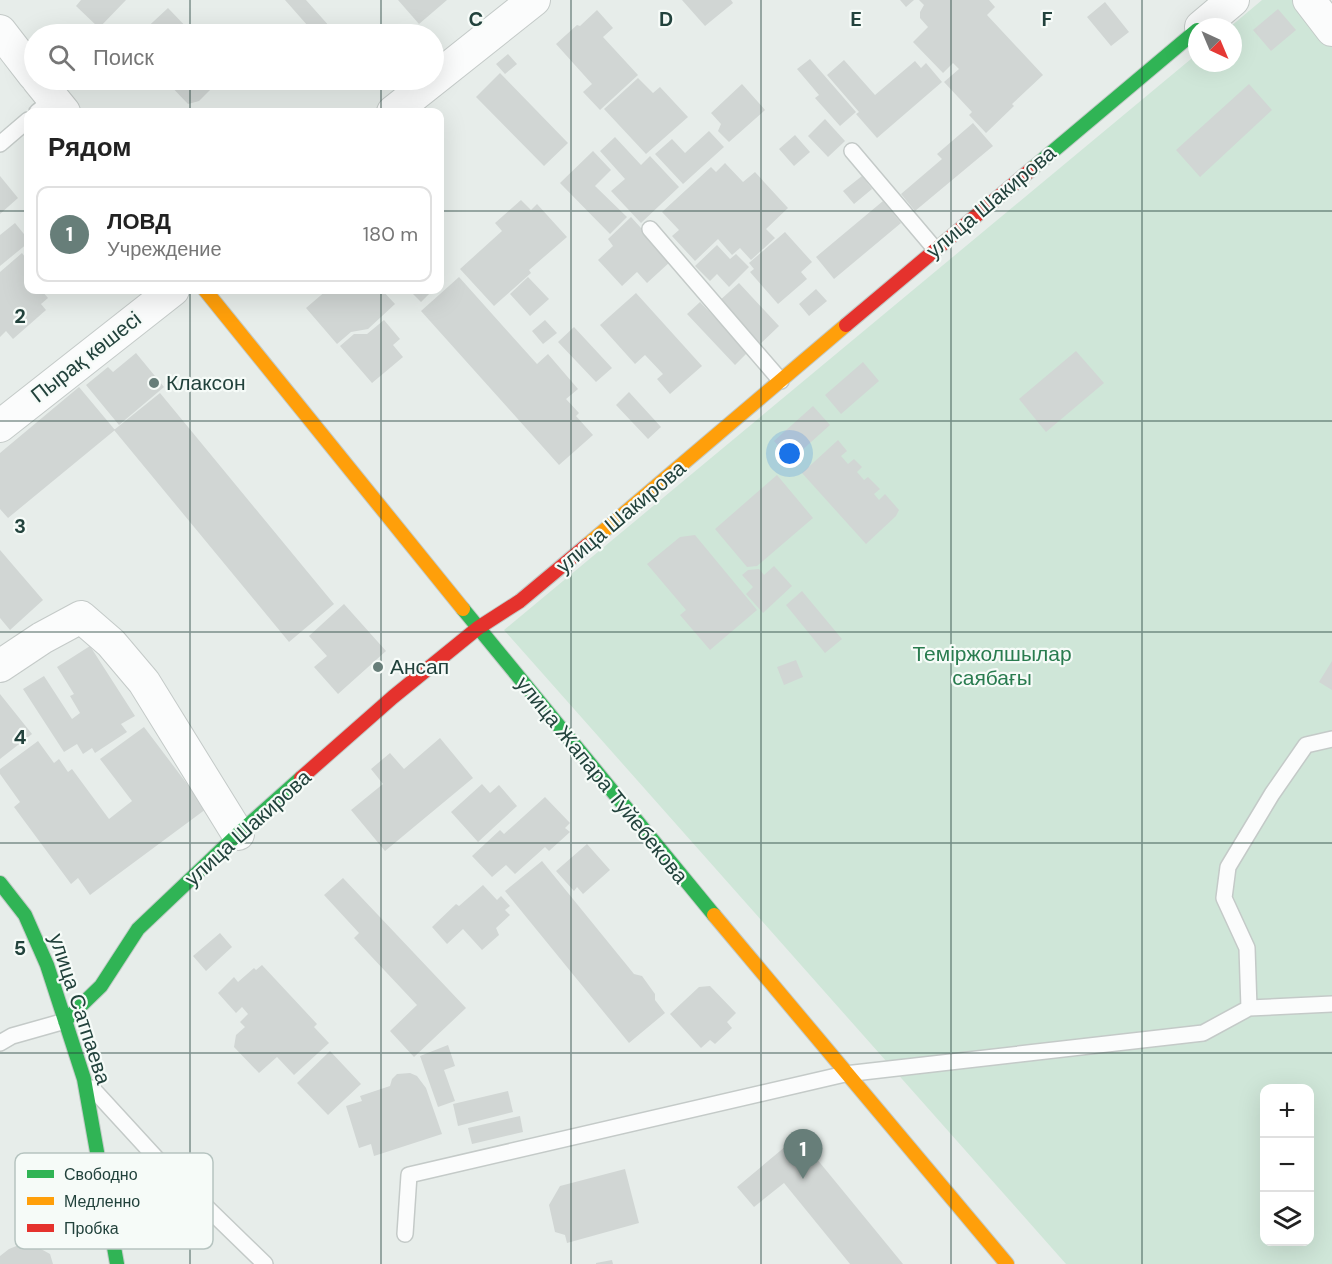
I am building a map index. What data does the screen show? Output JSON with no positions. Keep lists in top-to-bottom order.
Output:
{
  "streets": {
    "street": [
      "улица Шакирова",
      "Пырақ көшесі",
      "улица Жапара Туйебекова",
      "улица Сатпаева"
    ]
  },
  "crossings": [
    ["улица Шакирова", "улица Жапара Туйебекова"],
    ["улица Шакирова", "улица Сатпаева"]
  ],
  "parks": ["Теміржолшылар саябағы"],
  "places": ["Клаксон", "Ансап"],
  "legend": ["Свободно", "Медленно", "Пробка"],
  "north": "bottom right",
  "page": {
    "search": "Поиск",
    "heading": "Рядом",
    "list": [
      {
        "mark": "1",
        "name": "ЛОВД",
        "note": "Учреждение",
        "value": "180 m"
      }
    ],
    "map_buttons": ["+", "−"],
    "pins": "1"
  },
  "grid": {
    "columns": [
      "C",
      "D",
      "E",
      "F"
    ],
    "rows": [
      "2",
      "3",
      "4",
      "5"
    ]
  }
}
